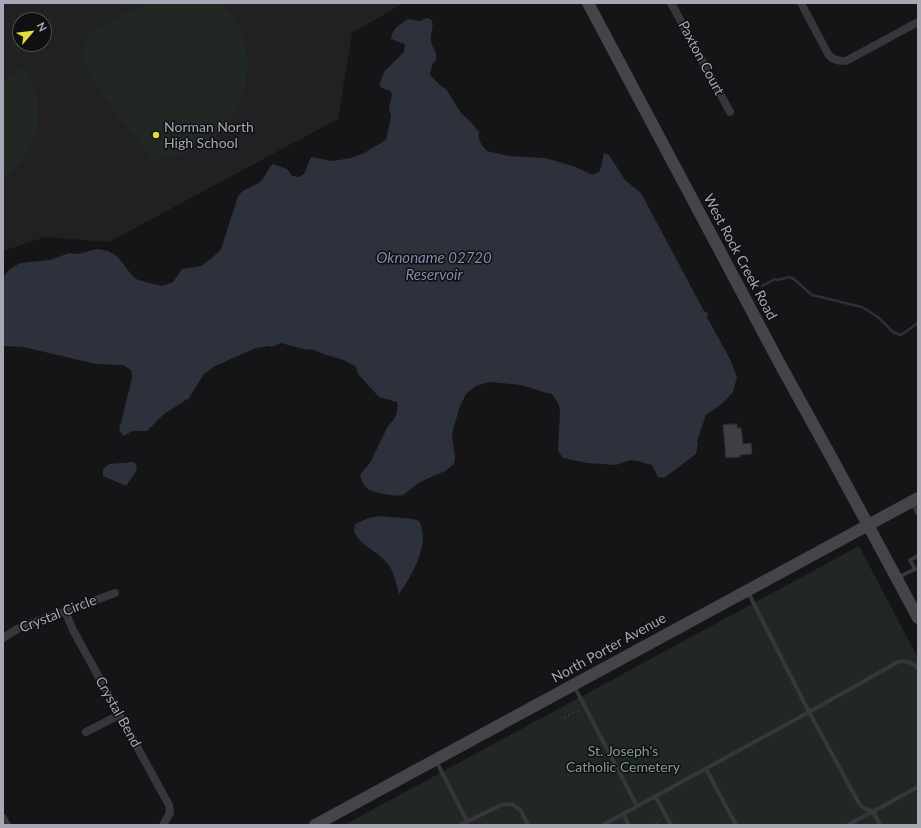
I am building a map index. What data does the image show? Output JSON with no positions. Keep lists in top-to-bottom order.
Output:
{
  "streets": {
    "main road": ["West Rock Creek Road", "North Porter Avenue"],
    "street": ["Paxton Court", "Crystal Circle", "Crystal Bend"]
  },
  "crossings": [
    ["West Rock Creek Road", "North Porter Avenue"],
    ["Crystal Circle", "Crystal Bend"]
  ],
  "water": ["Oknoname 02720 Reservoir"],
  "parks": ["St. Joseph's Catholic Cemetery"],
  "places": ["Norman North High School"],
  "north": "top right"
}
